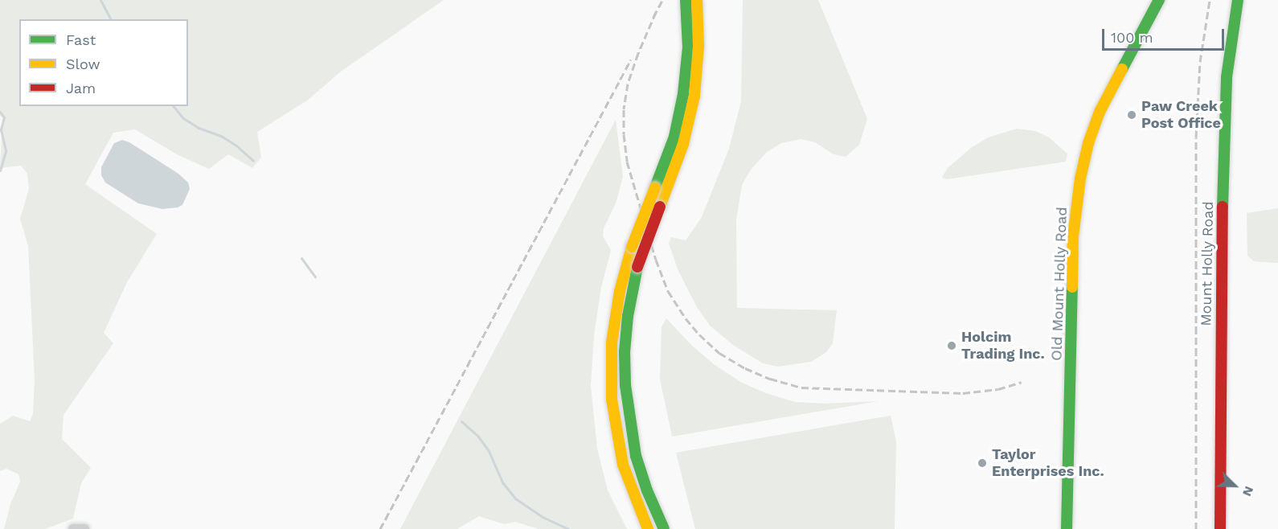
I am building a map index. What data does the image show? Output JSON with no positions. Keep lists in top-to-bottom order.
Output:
{
  "streets": {
    "main road": ["Mount Holly Road", "Old Mount Holly Road"]
  },
  "places": ["Paw Creek Post Office", "Holcim Trading Inc.", "Taylor Enterprises Inc."],
  "legend": ["Fast", "Slow", "Jam"],
  "scale_bar": "100 m",
  "north": "bottom right"
}
